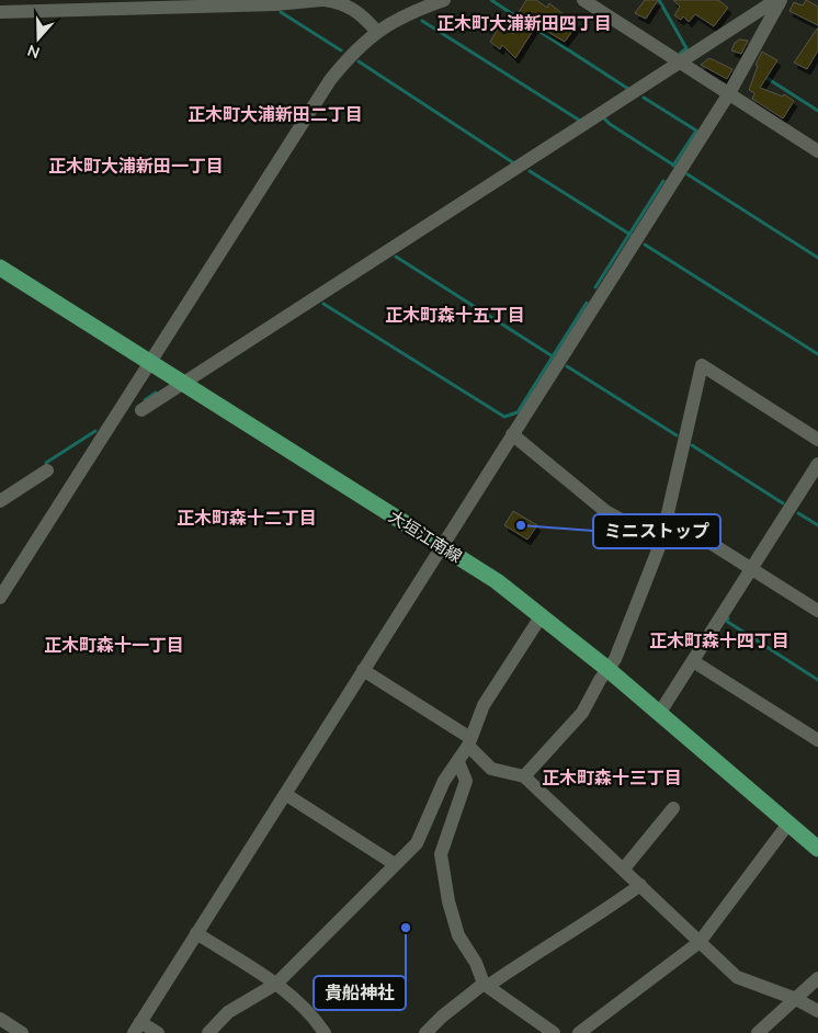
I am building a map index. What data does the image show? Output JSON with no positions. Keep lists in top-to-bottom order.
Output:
{
  "streets": {
    "main road": ["大垣江南線"]
  },
  "districts": [
    "正木町大浦新田四丁目",
    "正木町大浦新田二丁目",
    "正木町大浦新田一丁目",
    "正木町森十五丁目",
    "正木町森十二丁目",
    "正木町森十四丁目",
    "正木町森十一丁目",
    "正木町森十三丁目"
  ],
  "places": ["ミニストップ", "貴船神社"],
  "north": "bottom"
}
